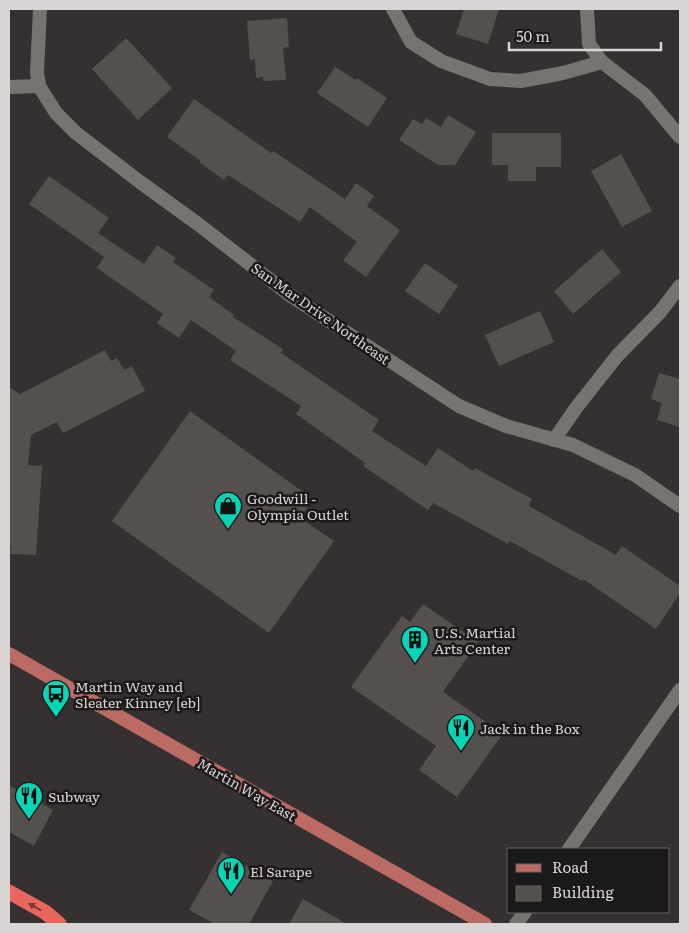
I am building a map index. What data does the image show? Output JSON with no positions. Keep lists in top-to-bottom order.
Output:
{
  "streets": {
    "main road": ["Martin Way East"],
    "street": ["San Mar Drive Northeast"]
  },
  "places": {
    "shop": ["Goodwill - Olympia Outlet"],
    "building": ["U.S. Martial Arts Center"],
    "bus stop": ["Martin Way and Sleater Kinney [eb]"],
    "restaurant": ["Jack in the Box", "Subway", "El Sarape"]
  },
  "legend": ["Road", "Building"],
  "scale_bar": "50 m"
}
